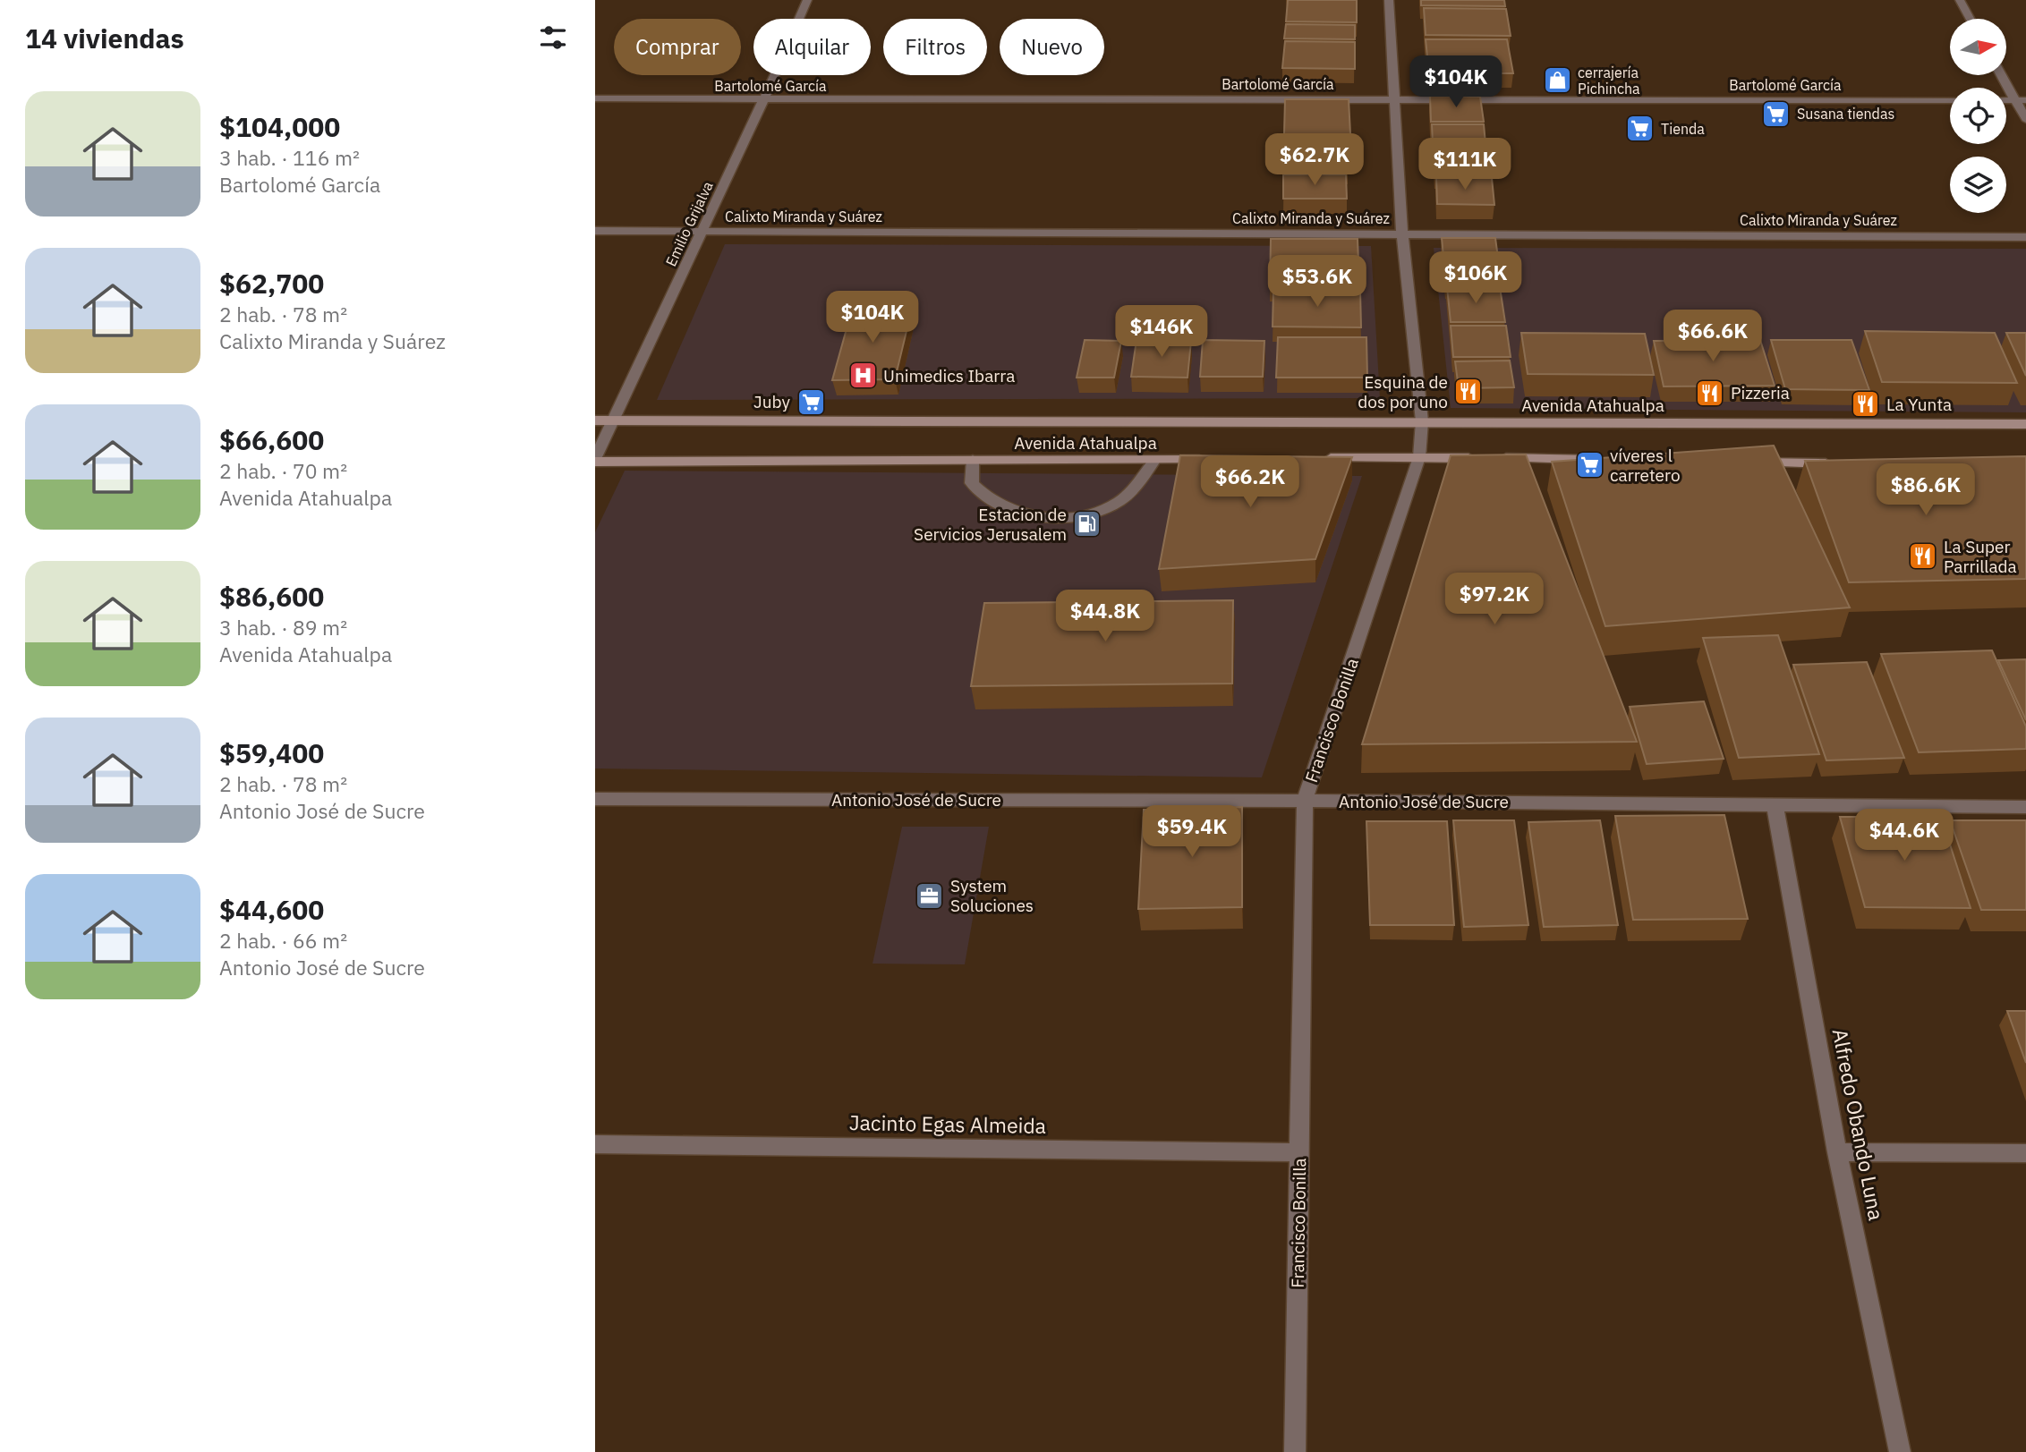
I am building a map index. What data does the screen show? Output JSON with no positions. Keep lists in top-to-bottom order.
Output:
{
  "streets": {
    "main road": ["Avenida Atahualpa"],
    "street": [
      "Bartolomé García",
      "Calixto Miranda y Suárez",
      "Emilio Grijalva",
      "Francisco Bonilla",
      "Antonio José de Sucre",
      "Jacinto Egas Almeida",
      "Alfredo Obando Luna"
    ]
  },
  "crossings": [
    ["Bartolomé García", "Emilio Grijalva"],
    ["Bartolomé García", "Francisco Bonilla"],
    ["Calixto Miranda y Suárez", "Emilio Grijalva"],
    ["Calixto Miranda y Suárez", "Francisco Bonilla"],
    ["Emilio Grijalva", "Avenida Atahualpa"],
    ["Avenida Atahualpa", "Francisco Bonilla"],
    ["Francisco Bonilla", "Antonio José de Sucre"],
    ["Francisco Bonilla", "Jacinto Egas Almeida"],
    ["Antonio José de Sucre", "Alfredo Obando Luna"]
  ],
  "places": {
    "shop": ["cerrajería Pichincha"],
    "supermarket": [
      "Susana tiendas",
      "Tienda",
      "Juby",
      "víveres l carretero"
    ],
    "hospital": ["Unimedics Ibarra"],
    "restaurant": [
      "Esquina de dos por uno",
      "Pizzeria",
      "La Yunta",
      "La Super Parrillada"
    ],
    "fuel station": ["Estacion de Servicios Jerusalem"],
    "office": ["System Soluciones"]
  },
  "north": "right",
  "page": {
    "heading": "14 viviendas",
    "chip": [
      "Comprar",
      "Alquilar",
      "Filtros",
      "Nuevo"
    ],
    "price": [
      "$104K",
      "$62.7K",
      "$111K",
      "$106K",
      "$53.6K",
      "$104K",
      "$146K",
      "$66.6K",
      "$66.2K",
      "$86.6K",
      "$97.2K",
      "$44.8K",
      "$59.4K",
      "$44.6K"
    ],
    "list": [
      {
        "name": "$104,000",
        "note": "3 hab. · 116 m² · Bartolomé García"
      },
      {
        "name": "$62,700",
        "note": "2 hab. · 78 m² · Calixto Miranda y Suárez"
      },
      {
        "name": "$66,600",
        "note": "2 hab. · 70 m² · Avenida Atahualpa"
      },
      {
        "name": "$86,600",
        "note": "3 hab. · 89 m² · Avenida Atahualpa"
      },
      {
        "name": "$59,400",
        "note": "2 hab. · 78 m² · Antonio José de Sucre"
      },
      {
        "name": "$44,600",
        "note": "2 hab. · 66 m² · Antonio José de Sucre"
      }
    ]
  }
}
